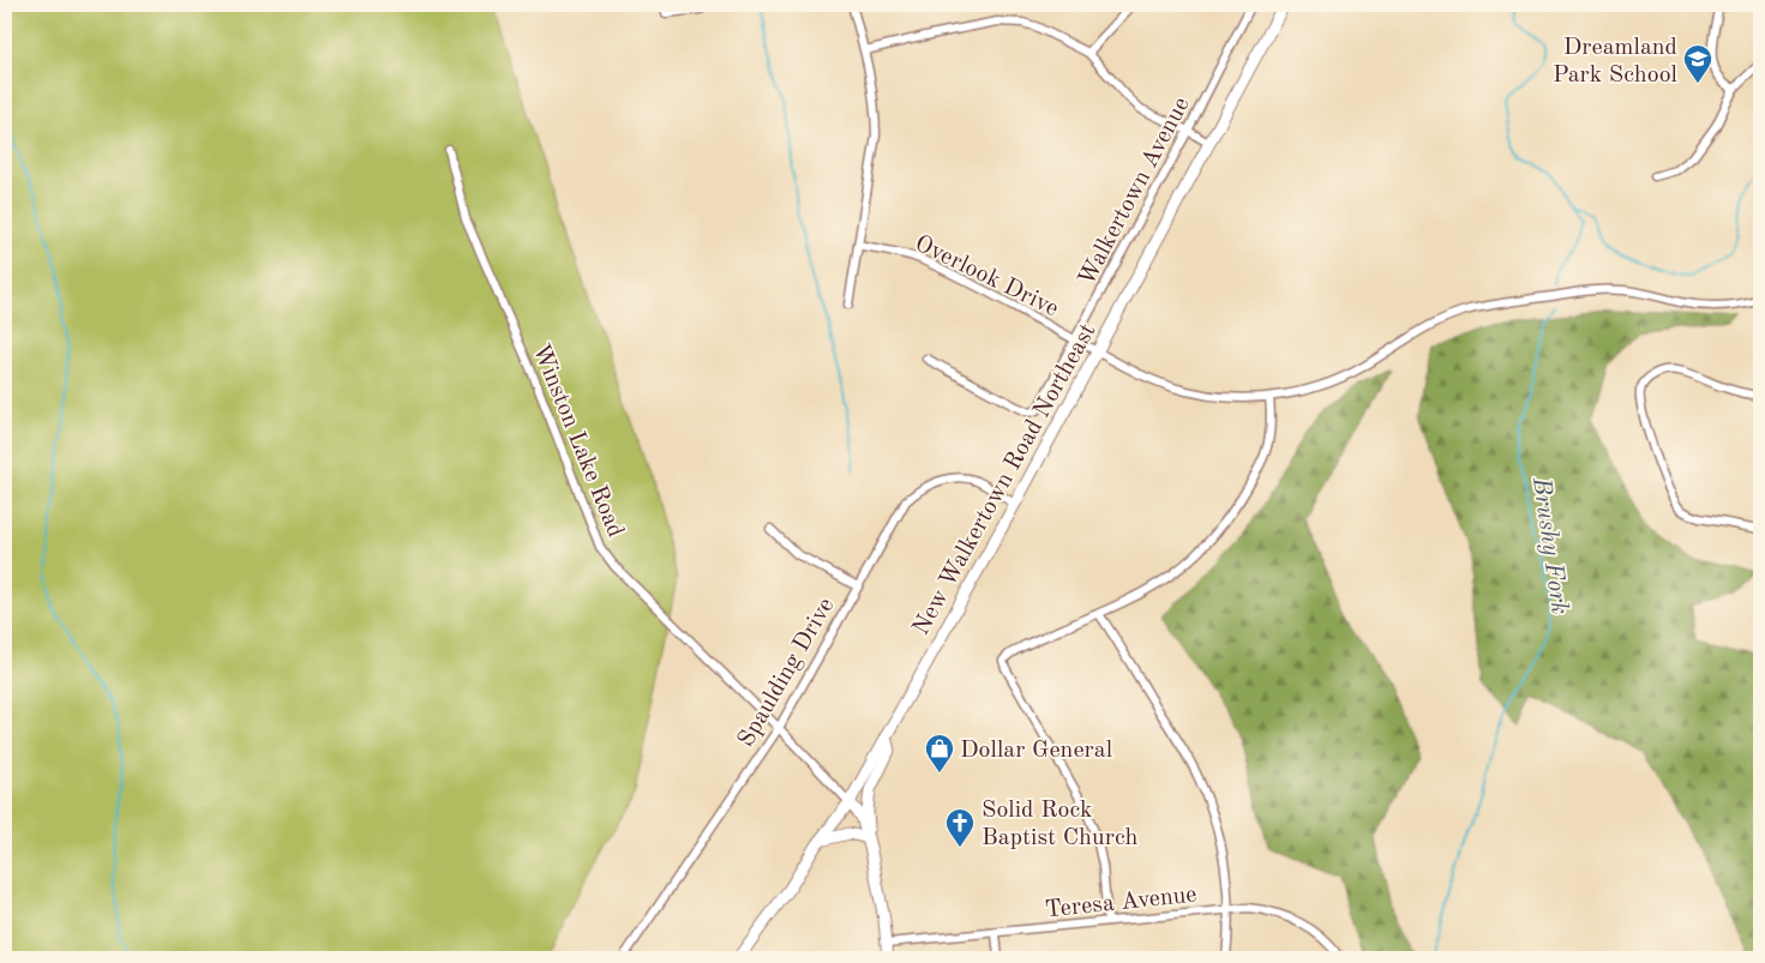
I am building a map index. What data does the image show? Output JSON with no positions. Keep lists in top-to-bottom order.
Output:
{
  "streets": {
    "main road": ["New Walkertown Road Northeast"],
    "street": [
      "Walkertown Avenue",
      "Overlook Drive",
      "Winston Lake Road",
      "Spaulding Drive",
      "Teresa Avenue"
    ]
  },
  "crossings": [
    ["Walkertown Avenue", "Overlook Drive"],
    ["Overlook Drive", "New Walkertown Road Northeast"],
    ["Winston Lake Road", "New Walkertown Road Northeast"],
    ["Winston Lake Road", "Spaulding Drive"],
    ["New Walkertown Road Northeast", "Spaulding Drive"]
  ],
  "water": ["Brushy Fork"],
  "places": {
    "school or university": ["Dreamland Park School"],
    "shop": ["Dollar General"],
    "church": ["Solid Rock Baptist Church"]
  }
}
